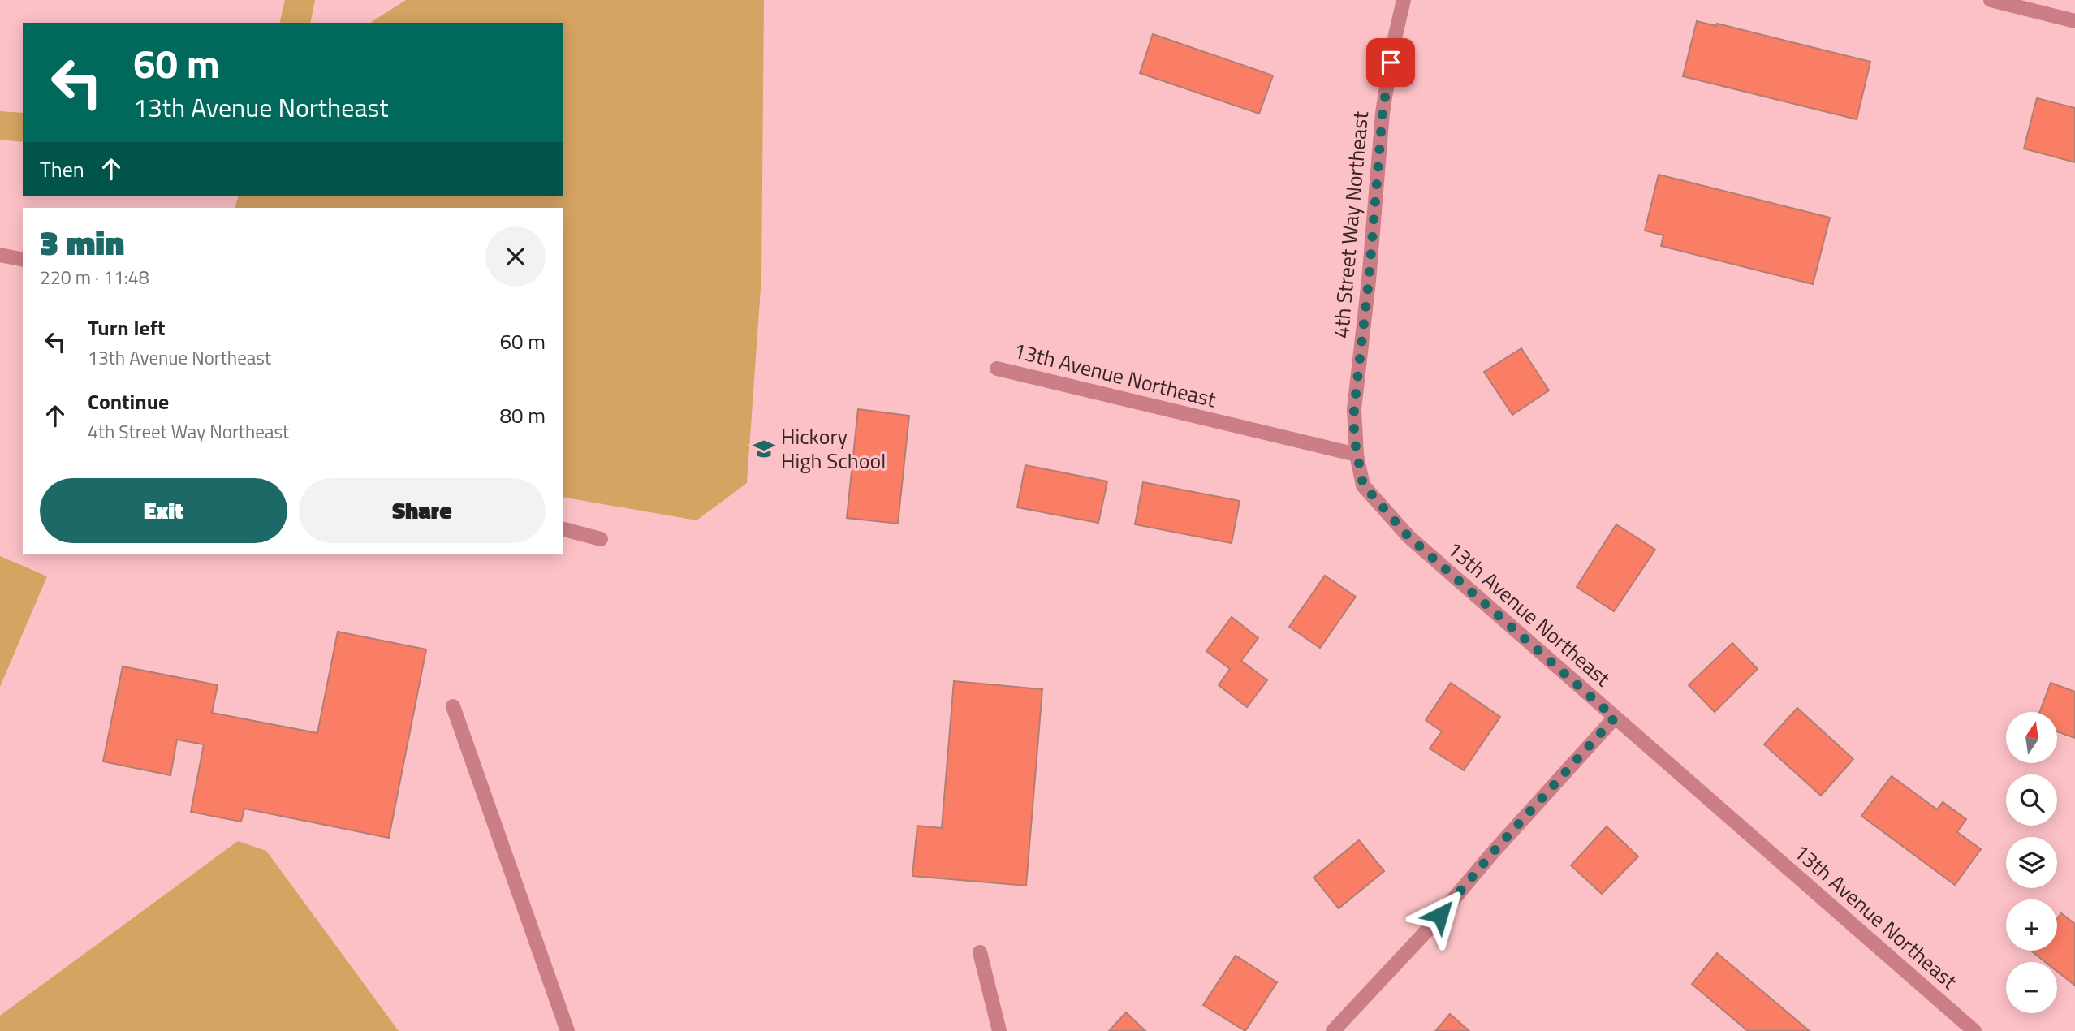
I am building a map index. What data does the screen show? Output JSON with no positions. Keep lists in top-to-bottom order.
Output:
{
  "streets": {
    "street": ["4th Street Way Northeast", "13th Avenue Northeast"]
  },
  "crossings": [
    ["4th Street Way Northeast", "13th Avenue Northeast"]
  ],
  "places": {
    "school or university": ["Hickory High School"]
  },
  "north": "top",
  "page": {
    "turn": ["60 m", "13th Avenue Northeast"],
    "then": "Then",
    "heading": ["3 min", "220 m · 11:48"],
    "list": [
      {
        "name": "Turn left",
        "note": "13th Avenue Northeast",
        "value": "60 m"
      },
      {
        "name": "Continue",
        "note": "4th Street Way Northeast",
        "value": "80 m"
      }
    ],
    "buttons": ["Exit", "Share"],
    "map_buttons": ["+", "−"]
  }
}
